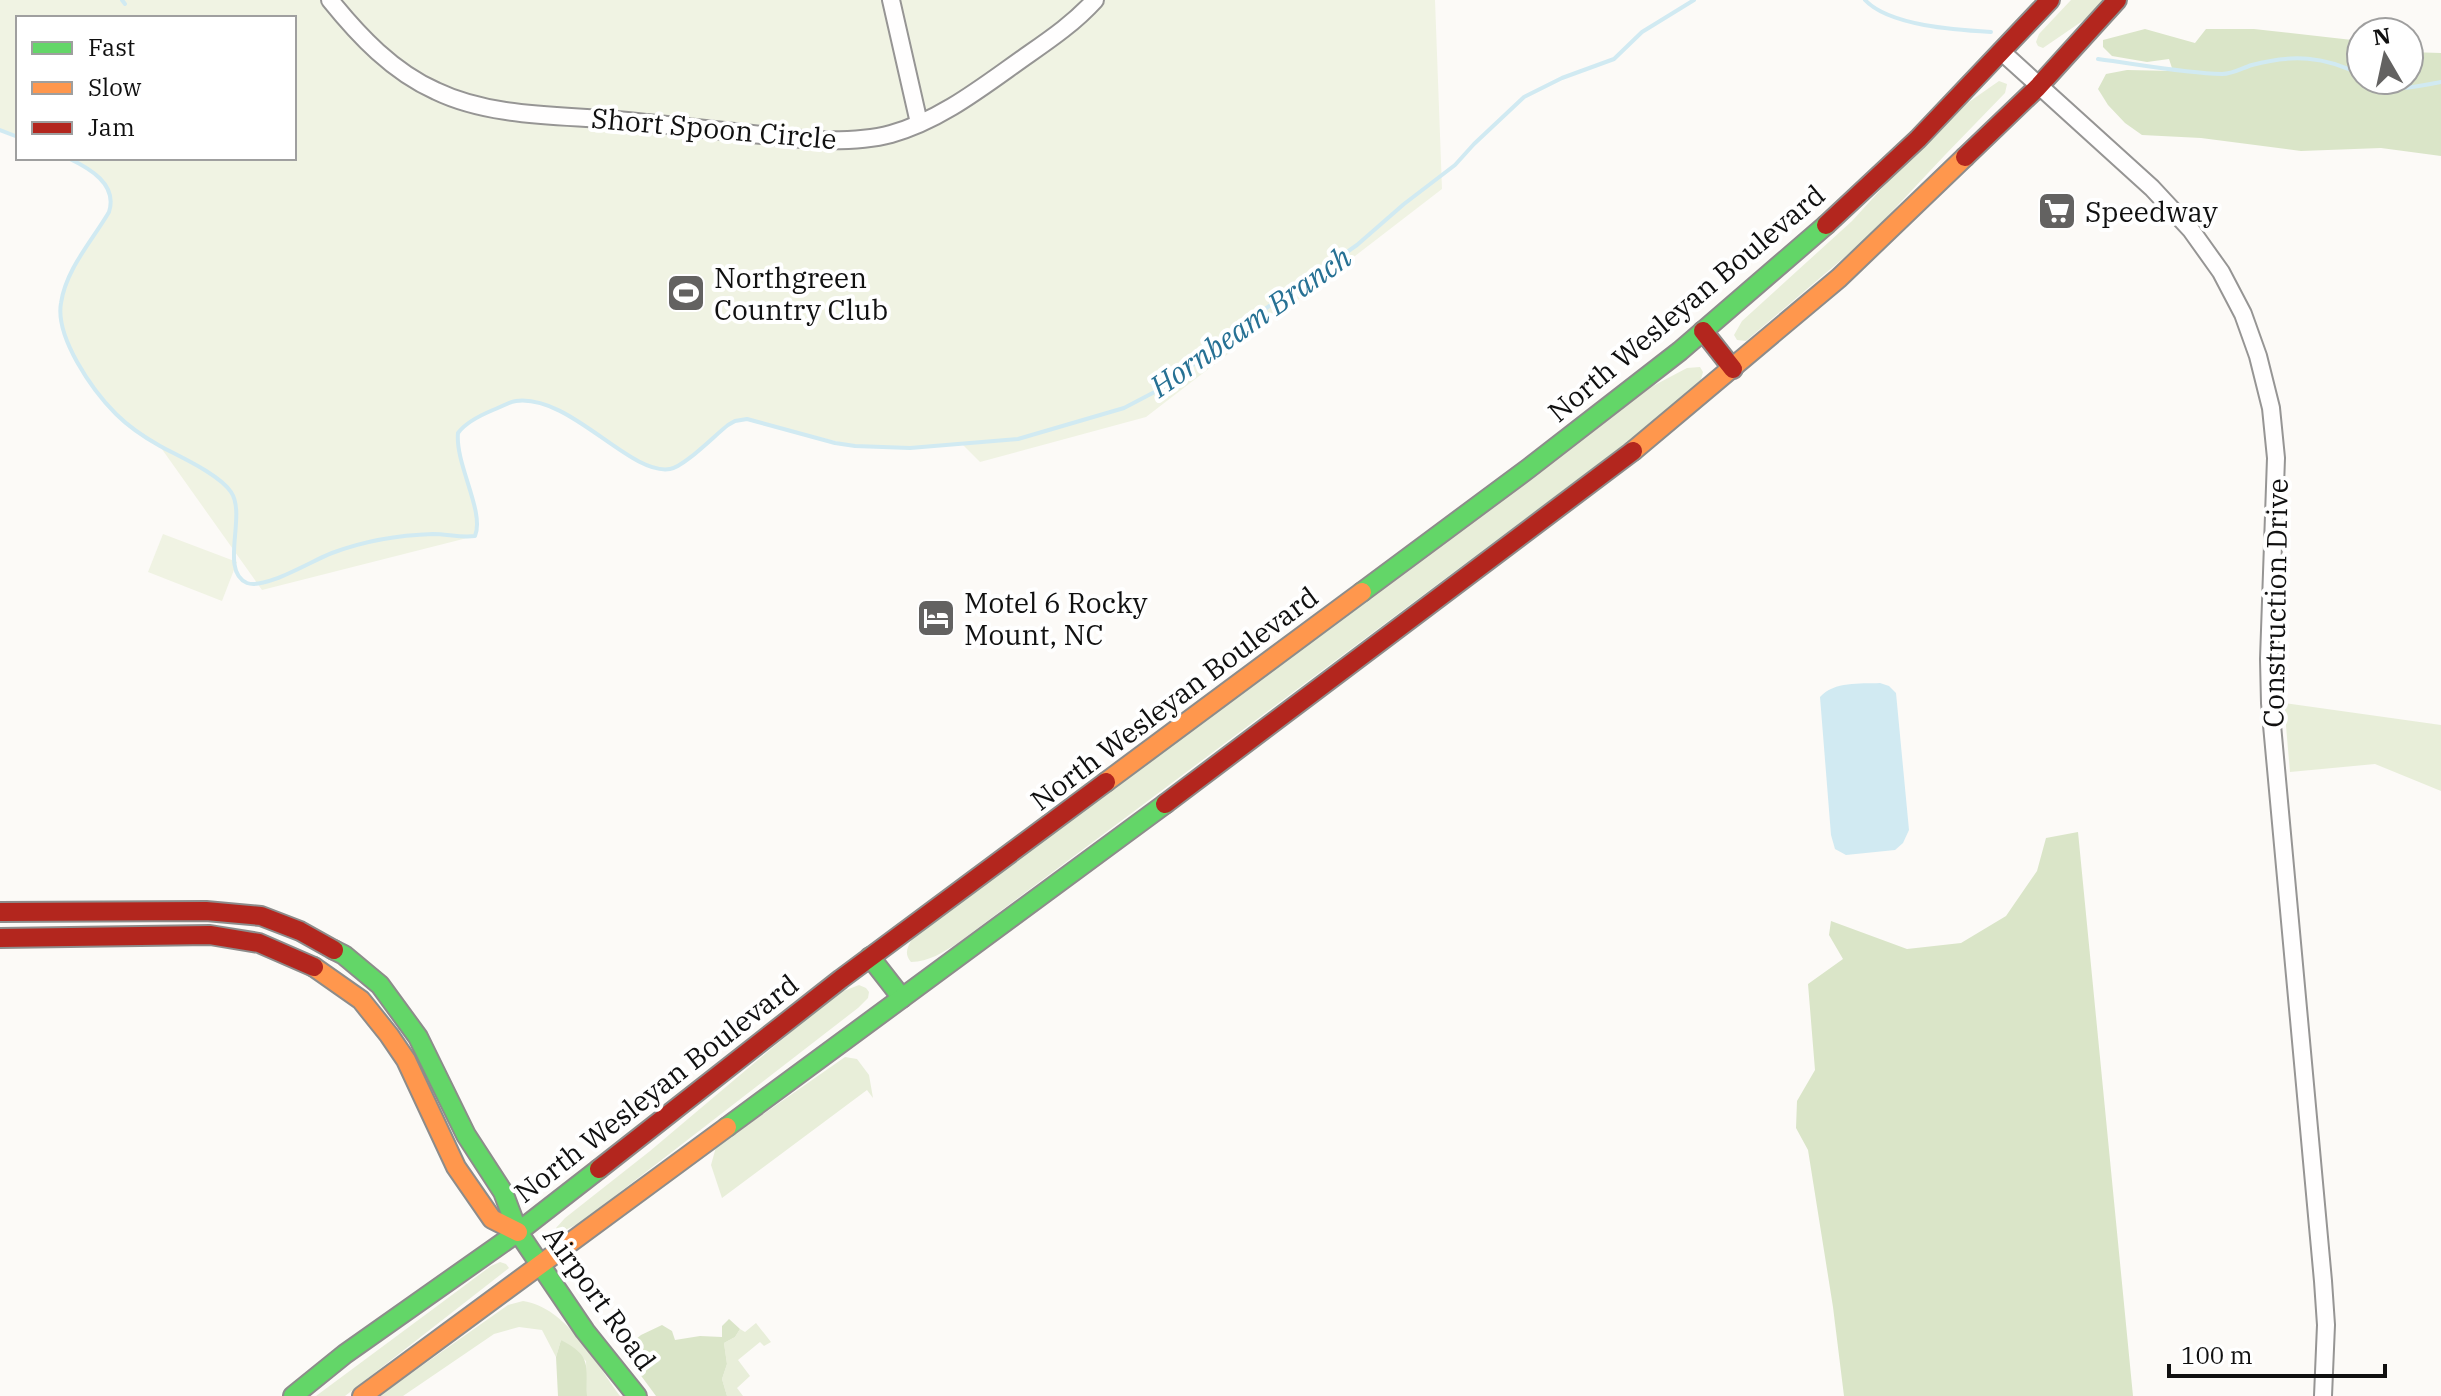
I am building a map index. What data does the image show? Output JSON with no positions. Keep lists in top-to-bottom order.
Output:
{
  "streets": {
    "main road": ["North Wesleyan Boulevard", "Airport Road"],
    "street": ["Short Spoon Circle", "Construction Drive"]
  },
  "crossings": [
    ["North Wesleyan Boulevard", "Construction Drive"],
    ["North Wesleyan Boulevard", "Airport Road"]
  ],
  "water": ["Hornbeam Branch"],
  "places": {
    "supermarket": ["Speedway"],
    "sports": ["Northgreen Country Club"],
    "hotel": ["Motel 6 Rocky Mount, NC"]
  },
  "legend": ["Fast", "Slow", "Jam"],
  "scale_bar": "100 m",
  "north": "top"
}
